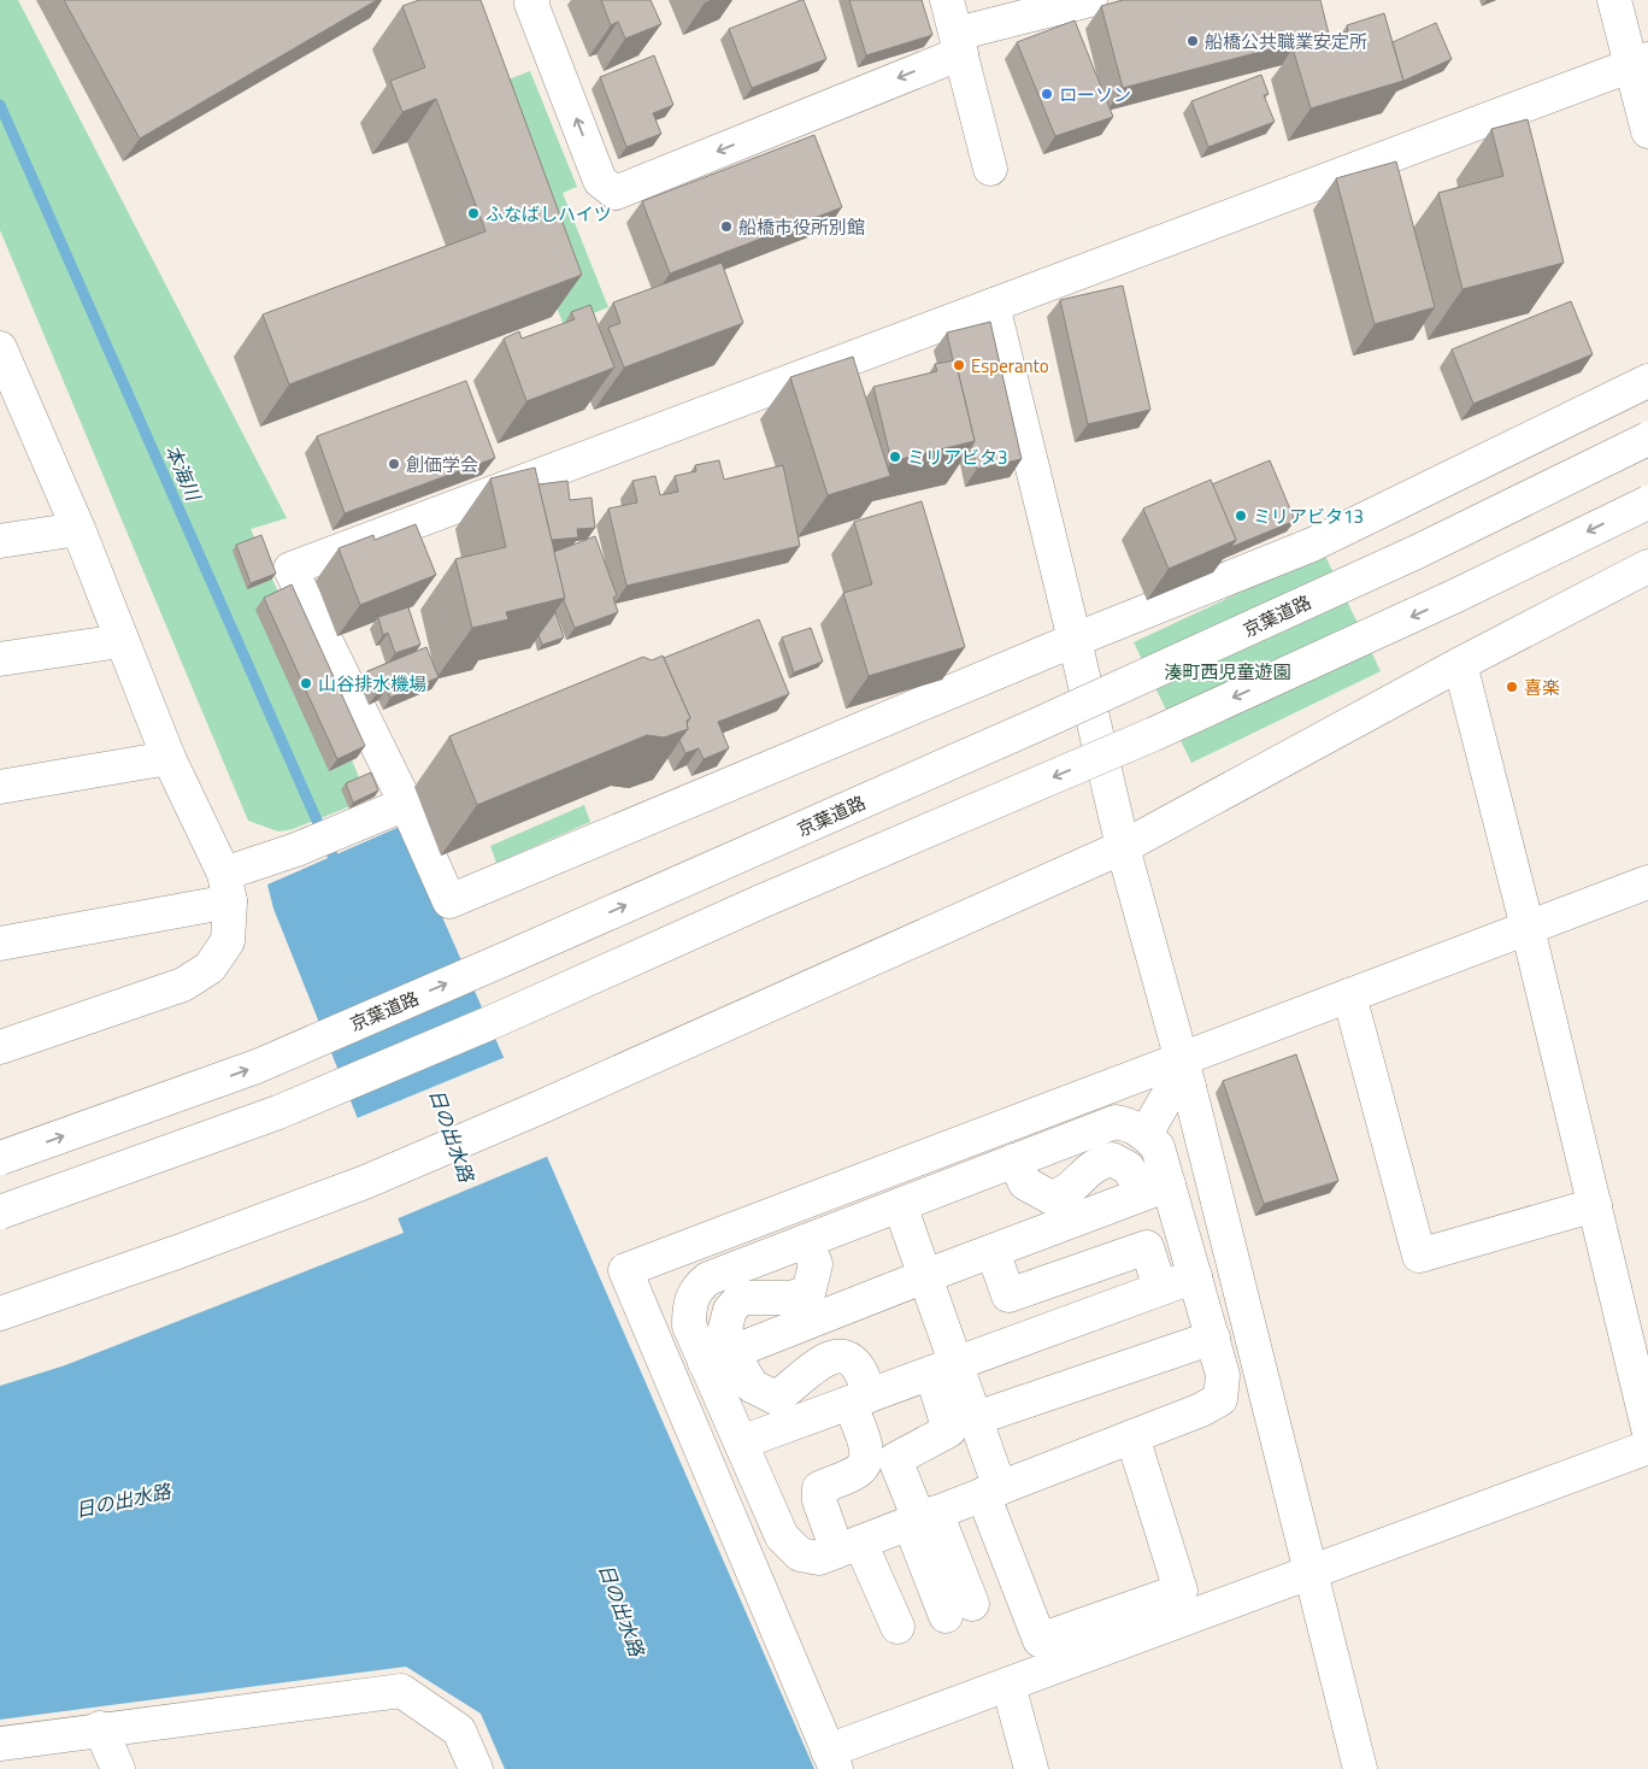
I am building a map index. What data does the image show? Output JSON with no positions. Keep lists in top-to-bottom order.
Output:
{
  "streets": {
    "main road": ["京葉道路"]
  },
  "water": ["本海川", "日の出水路"],
  "parks": ["湊町西児童遊園"],
  "places": [
    "船橋公共職業安定所",
    "ローソン",
    "ふなばしハイツ",
    "船橋市役所別館",
    "Esperanto",
    "ミリアビタ3",
    "創価学会",
    "ミリアビタ13",
    "山谷排水機場",
    "喜楽"
  ]
}
